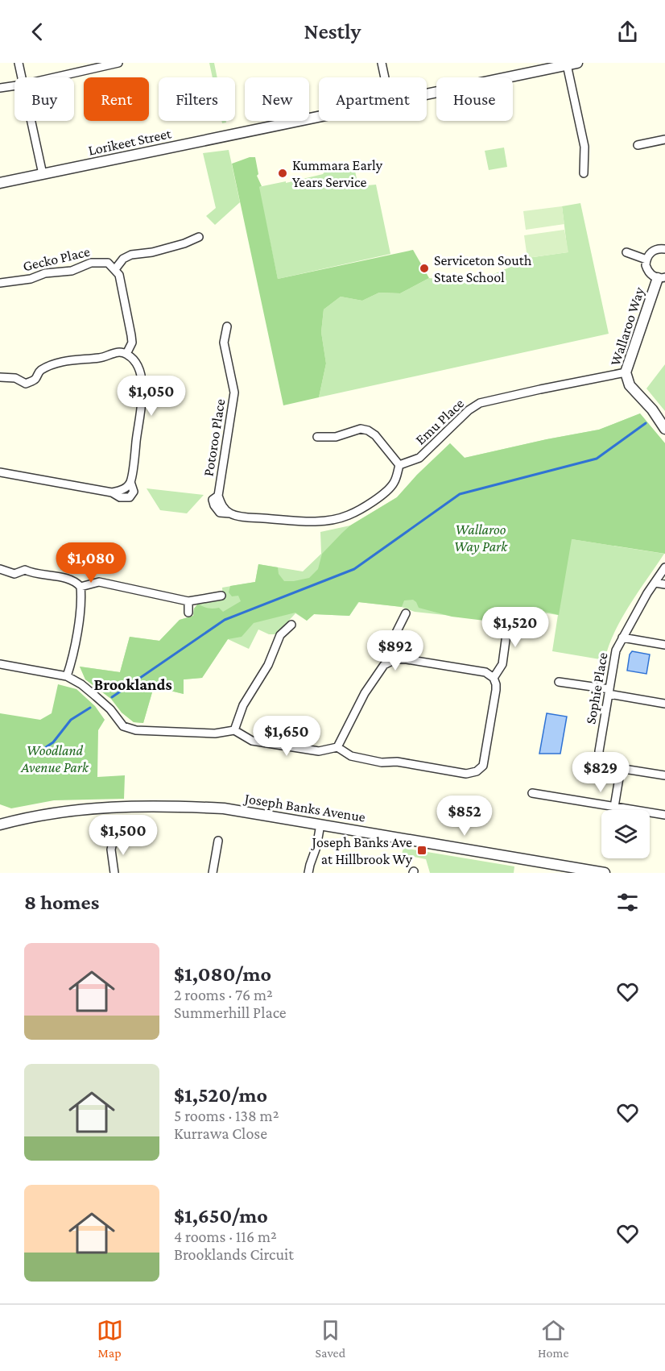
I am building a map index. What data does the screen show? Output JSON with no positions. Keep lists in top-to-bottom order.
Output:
{
  "streets": {
    "street": [
      "Lorikeet Street",
      "Gecko Place",
      "Wallaroo Way",
      "Emu Place",
      "Potoroo Place",
      "Sophie Place",
      "Joseph Banks Avenue"
    ]
  },
  "crossings": [
    ["Wallaroo Way", "Emu Place"],
    ["Emu Place", "Potoroo Place"]
  ],
  "districts": ["Brooklands"],
  "parks": ["Wallaroo Way Park", "Woodland Avenue Park"],
  "places": {
    "other": ["Kummara Early Years Service", "Serviceton South State School"],
    "transit": ["Joseph Banks Ave at Hillbrook Wy"]
  },
  "page": {
    "header": "Nestly",
    "chip": [
      "Buy",
      "Rent",
      "Filters",
      "New",
      "Apartment",
      "House"
    ],
    "price": [
      "$1,050",
      "$1,080",
      "$1,520",
      "$892",
      "$1,650",
      "$829",
      "$852",
      "$1,500"
    ],
    "heading": "8 homes",
    "list": [
      {
        "name": "$1,080/mo",
        "note": "2 rooms · 76 m² · Summerhill Place"
      },
      {
        "name": "$1,520/mo",
        "note": "5 rooms · 138 m² · Kurrawa Close"
      },
      {
        "name": "$1,650/mo",
        "note": "4 rooms · 116 m² · Brooklands Circuit"
      }
    ],
    "tabs": ["Map", "Saved", "Home"]
  }
}
